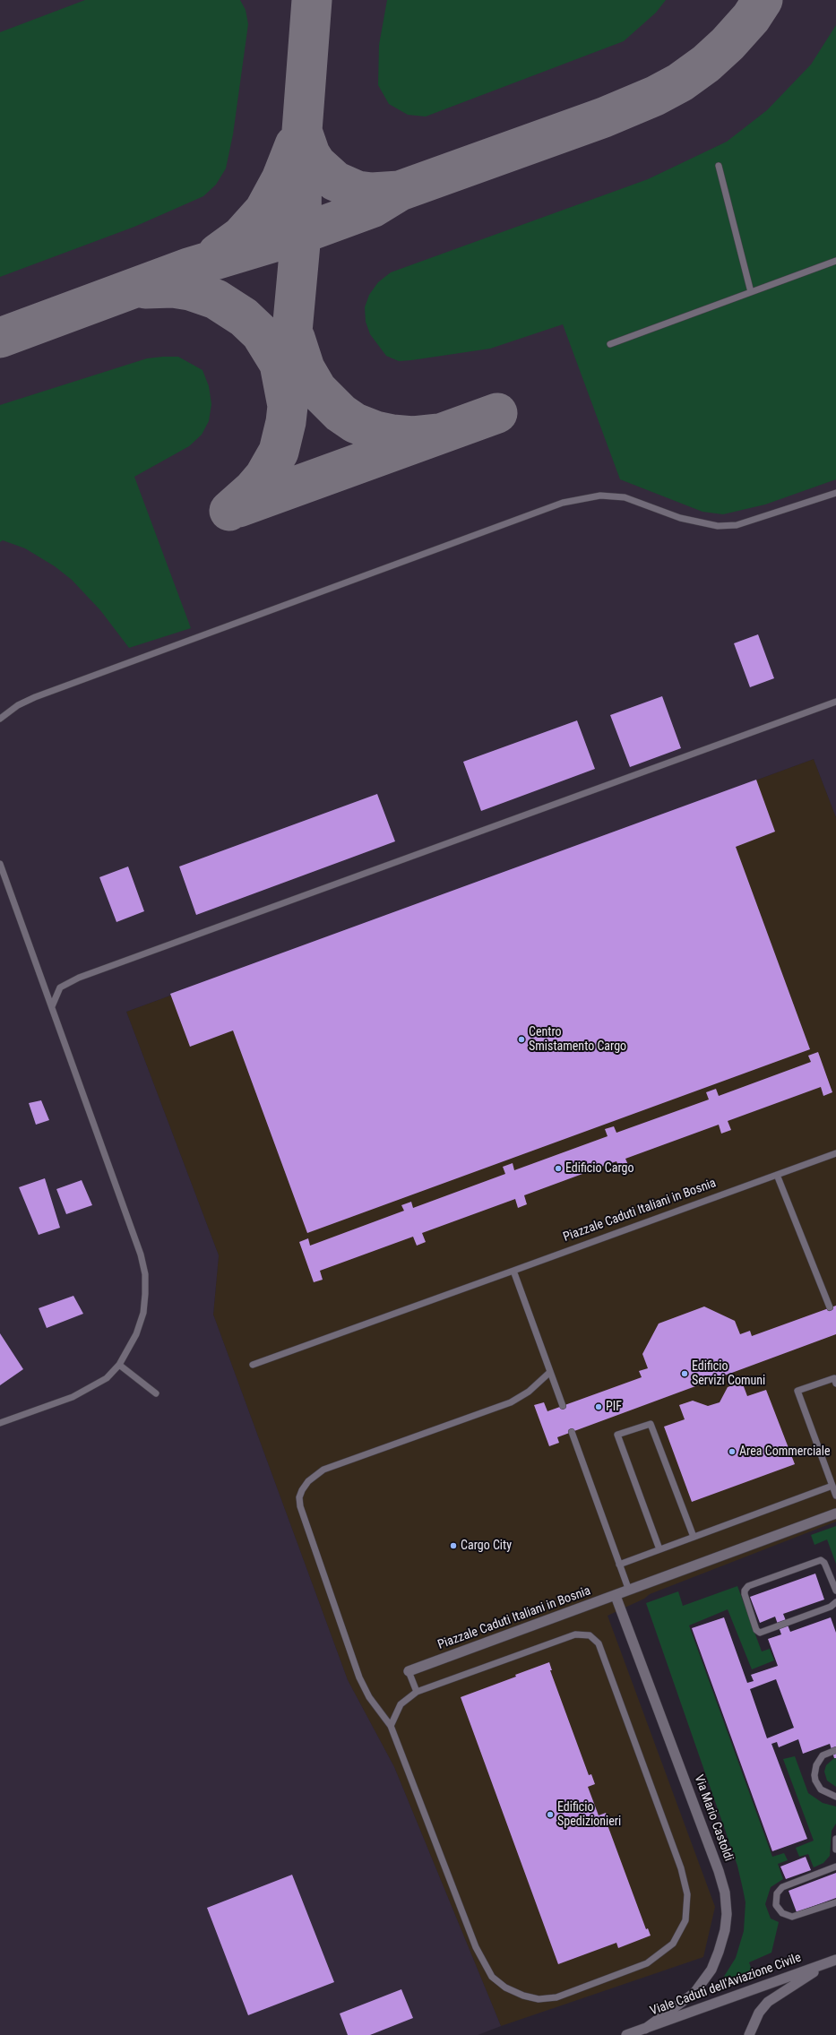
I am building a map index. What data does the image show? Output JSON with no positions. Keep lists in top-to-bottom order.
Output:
{
  "streets": {
    "street": ["Piazzale Caduti Italiani in Bosnia", "Via Mario Castoldi", "Viale Caduti dell'Aviazione Civile"]
  },
  "crossings": [
    ["Piazzale Caduti Italiani in Bosnia", "Via Mario Castoldi"],
    ["Via Mario Castoldi", "Viale Caduti dell'Aviazione Civile"]
  ],
  "places": [
    "Centro Smistamento Cargo",
    "Edificio Cargo",
    "Edificio Servizi Comuni",
    "PIF",
    "Area Commerciale",
    "Cargo City",
    "Edificio Spedizionieri"
  ]
}
